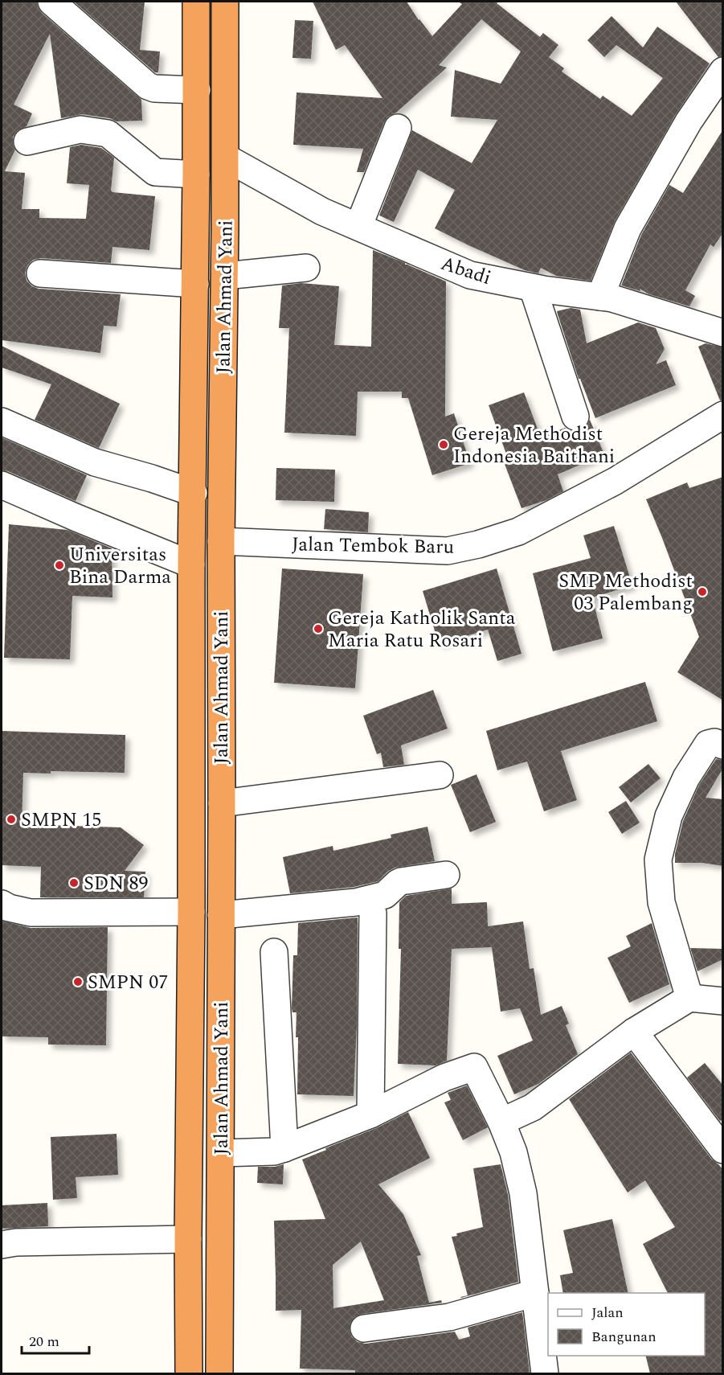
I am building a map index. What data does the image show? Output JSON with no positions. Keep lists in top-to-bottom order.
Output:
{
  "streets": {
    "highway": ["Jalan Ahmad Yani"],
    "street": ["Abadi", "Jalan Tembok Baru"]
  },
  "crossings": [
    ["Abadi", "Jalan Ahmad Yani"],
    ["Jalan Ahmad Yani", "Jalan Tembok Baru"]
  ],
  "places": [
    "Gereja Methodist Indonesia Baithani",
    "Universitas Bina Darma",
    "SMP Methodist 03 Palembang",
    "Gereja Katholik Santa Maria Ratu Rosari",
    "SMPN 15",
    "SDN 89",
    "SMPN 07"
  ],
  "legend": ["Jalan", "Bangunan"],
  "scale_bar": "20 m"
}
